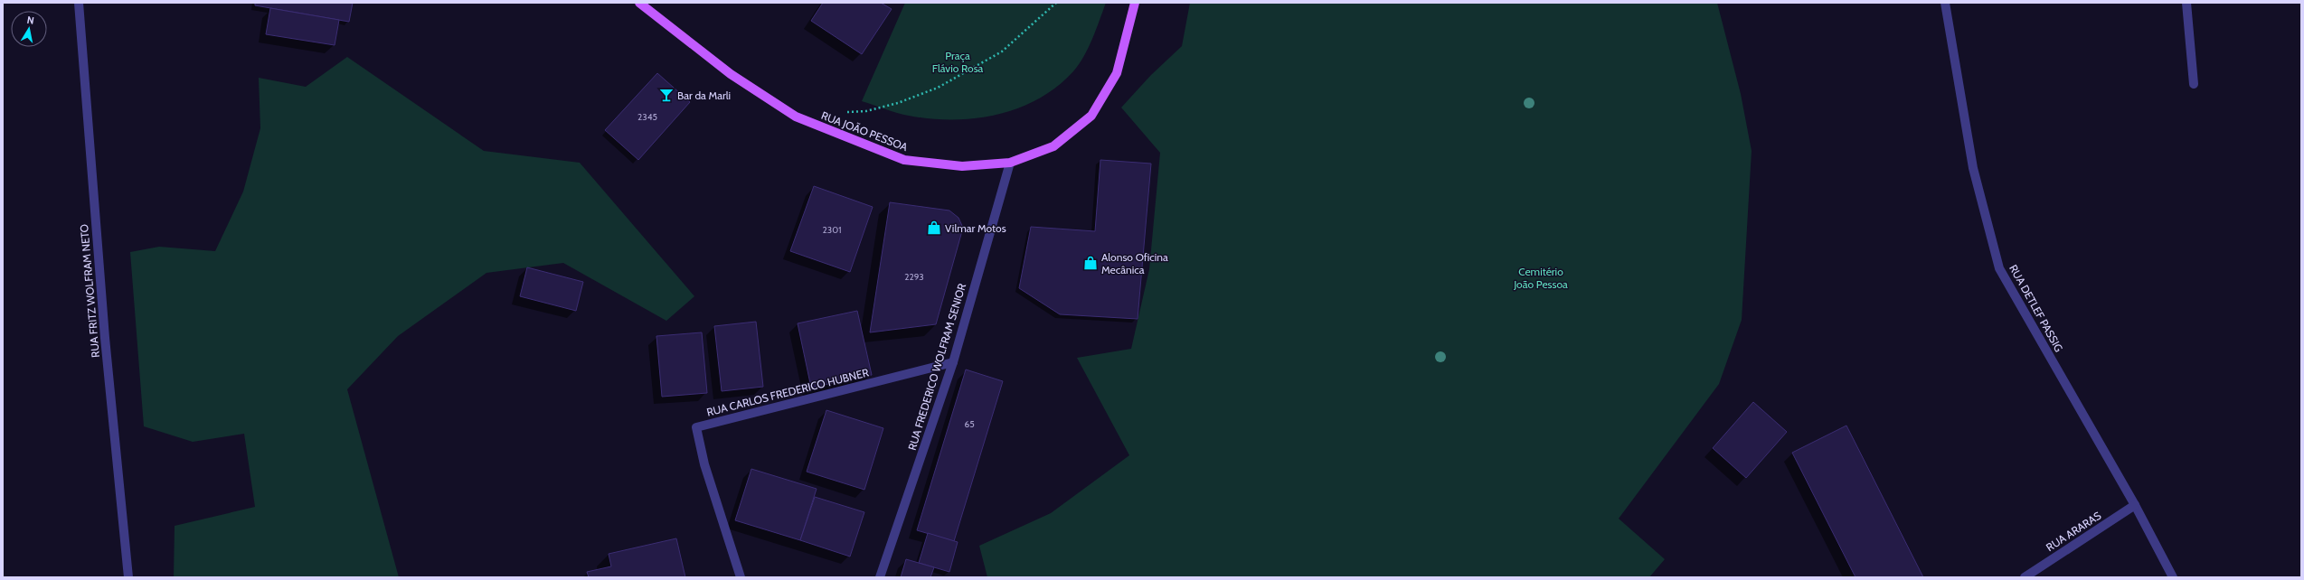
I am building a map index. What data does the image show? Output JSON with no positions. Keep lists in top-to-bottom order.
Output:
{
  "streets": {
    "main road": ["RUA JOÃO PESSOA"],
    "street": [
      "RUA FRITZ WOLFRAM NETO",
      "RUA DETLEF PASSIG",
      "RUA FREDERICO WOLFRAM SENIOR",
      "RUA CARLOS FREDERICO HUBNER",
      "RUA ARARAS"
    ]
  },
  "crossings": [
    ["RUA JOÃO PESSOA", "RUA FREDERICO WOLFRAM SENIOR"],
    ["RUA DETLEF PASSIG", "RUA ARARAS"],
    ["RUA FREDERICO WOLFRAM SENIOR", "RUA CARLOS FREDERICO HUBNER"]
  ],
  "parks": ["Praça Flávio Rosa", "Cemitério João Pessoa"],
  "places": {
    "bar": ["Bar da Marli"],
    "shop": ["Vilmar Motos", "Alonso Oficina Mecânica"]
  },
  "house_numbers": [
    "2345",
    "2301",
    "2293",
    "65"
  ],
  "north": "top"
}
